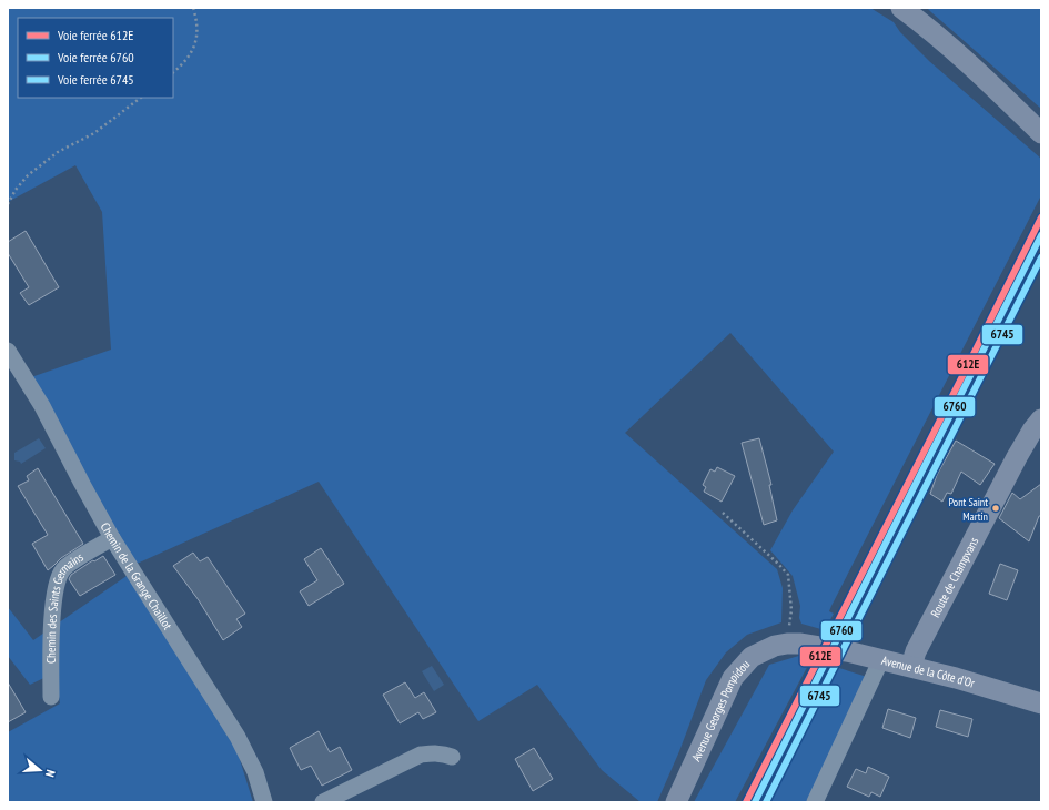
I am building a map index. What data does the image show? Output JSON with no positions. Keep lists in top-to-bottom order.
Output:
{
  "streets": {
    "main road": ["Route de Champvans", "Avenue de la Côte d'Or", "Avenue Georges Pompidou"],
    "street": ["Chemin de la Grange Chaillot", "Chemin des Saints Germains"]
  },
  "crossings": [
    ["Chemin de la Grange Chaillot", "Chemin des Saints Germains"],
    ["Route de Champvans", "Avenue de la Côte d'Or"],
    ["Avenue de la Côte d'Or", "Avenue Georges Pompidou"]
  ],
  "places": ["Pont Saint Martin"],
  "lines": ["rail line 612E", "rail line 6760", "rail line 6745"],
  "legend": ["Voie ferrée 612E", "Voie ferrée 6760", "Voie ferrée 6745"],
  "north": "right"
}
